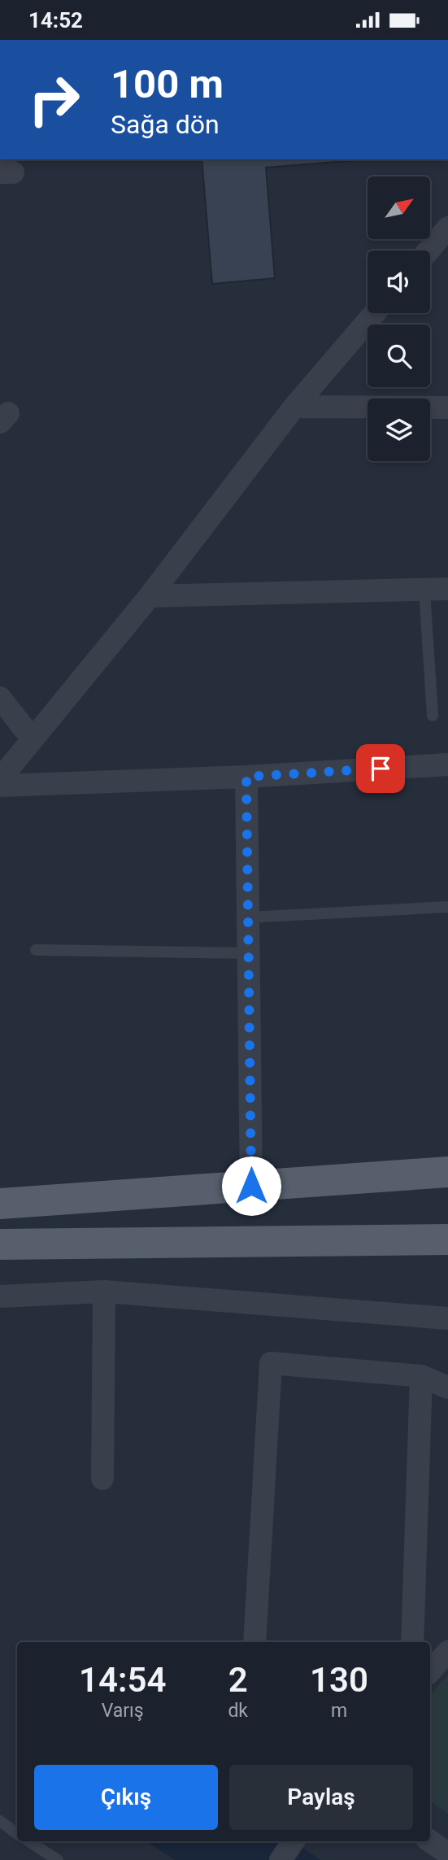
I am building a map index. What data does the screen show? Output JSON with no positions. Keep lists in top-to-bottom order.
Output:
{
  "north": "top right",
  "page": {
    "status": "14:52",
    "turn": ["100 m", "Sağa dön"],
    "eta": [
      "14:54",
      "Varış",
      "2",
      "dk",
      "130",
      "m"
    ],
    "buttons": ["Çıkış", "Paylaş"]
  }
}
